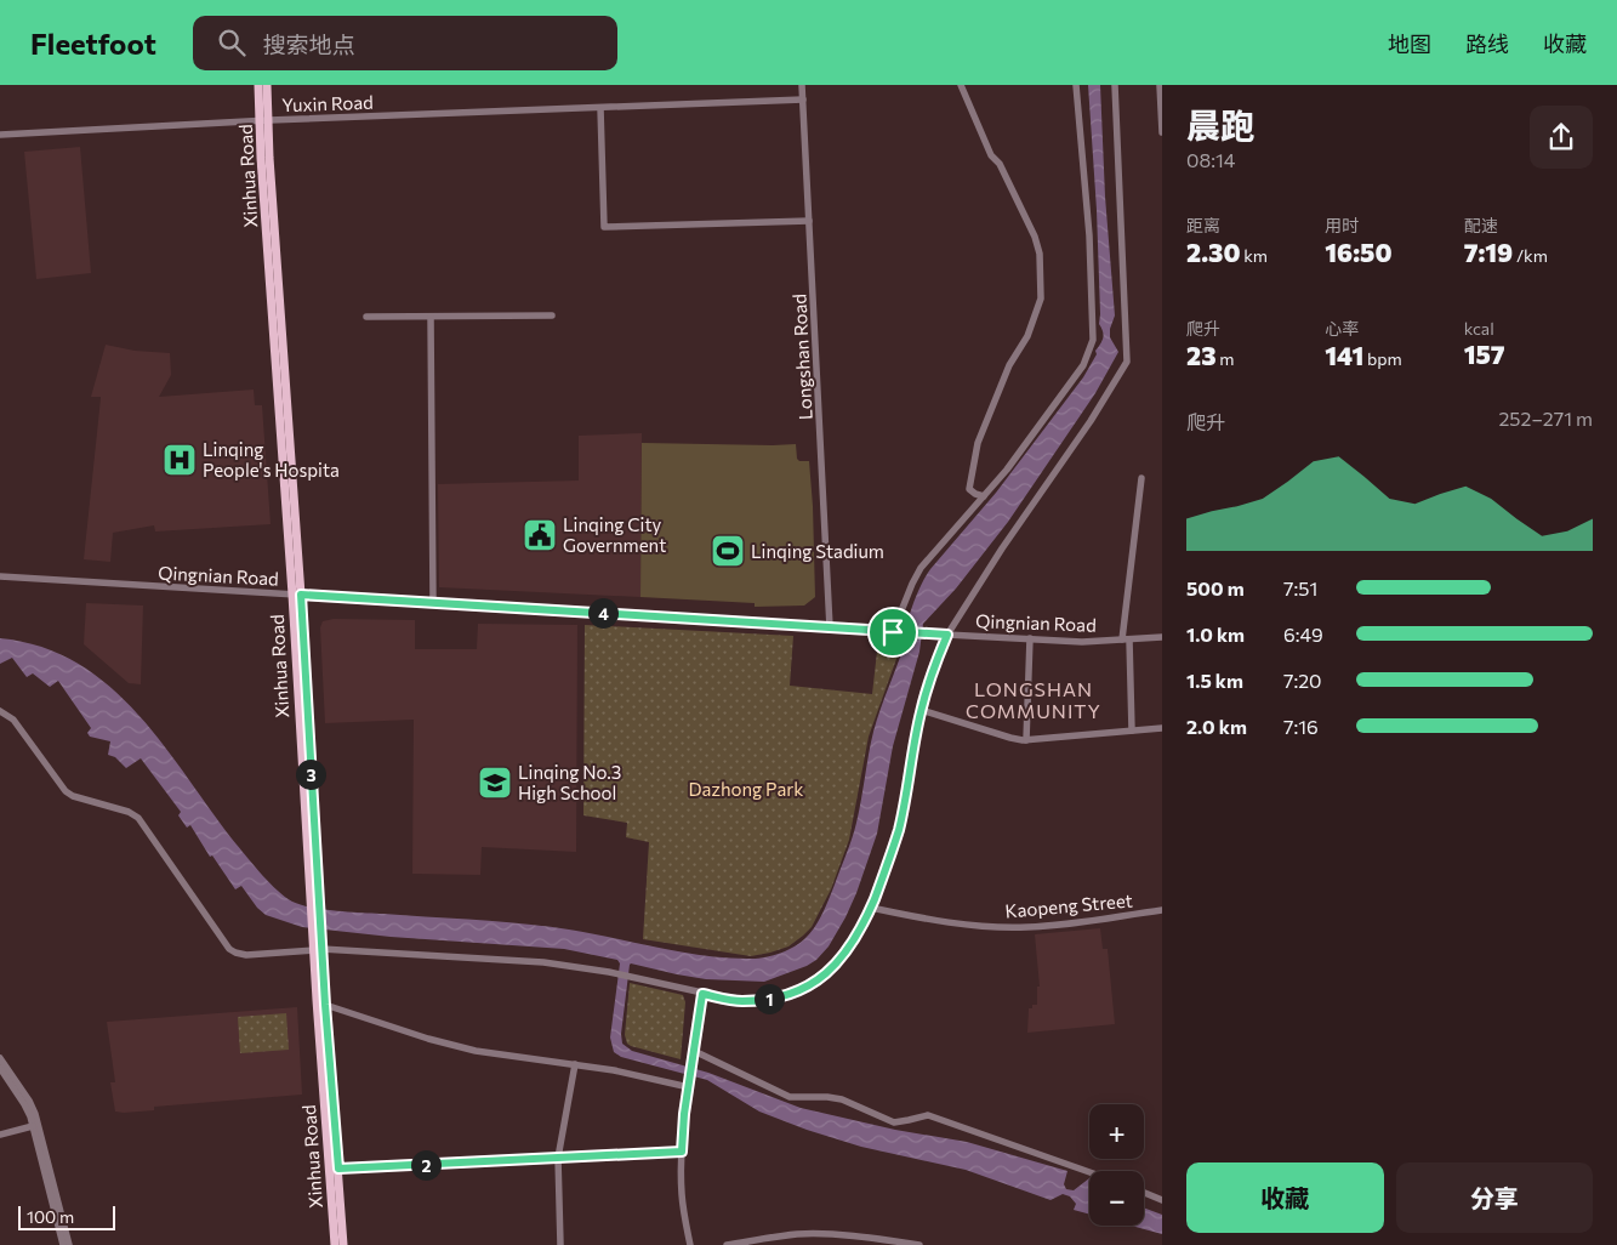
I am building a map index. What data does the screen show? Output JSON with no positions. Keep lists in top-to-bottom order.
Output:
{
  "streets": {
    "main road": ["Xinhua Road"],
    "street": [
      "Yuxin Road",
      "Longshan Road",
      "Qingnian Road",
      "Kaopeng Street"
    ]
  },
  "crossings": [
    ["Yuxin Road", "Xinhua Road"],
    ["Yuxin Road", "Longshan Road"],
    ["Xinhua Road", "Qingnian Road"],
    ["Longshan Road", "Qingnian Road"]
  ],
  "districts": ["LONGSHAN COMMUNITY"],
  "parks": ["Dazhong Park"],
  "places": {
    "hospital": ["Linqing People's Hospita"],
    "public building": ["Linqing City Government"],
    "sports": ["Linqing Stadium"],
    "school or university": ["Linqing No.3 High School"]
  },
  "scale_bar": "100 m",
  "page": {
    "header": "Fleetfoot",
    "search": "搜索地点",
    "nav": ["地图", "路线", "收藏"],
    "heading": ["晨跑", "08:14"],
    "stats": [
      ["距离", "2.30 km"],
      ["用时", "16:50"],
      ["配速", "7:19 /km"],
      ["爬升", "23 m"],
      ["心率", "141 bpm"],
      ["kcal", "157"]
    ],
    "chart": ["爬升", "252–271 m"],
    "list": [
      {
        "name": "500 m",
        "note": "7:51"
      },
      {
        "name": "1.0 km",
        "note": "6:49"
      },
      {
        "name": "1.5 km",
        "note": "7:20"
      },
      {
        "name": "2.0 km",
        "note": "7:16"
      }
    ],
    "pins": [
      "4",
      "3",
      "1",
      "2"
    ],
    "map_buttons": ["+", "−"],
    "buttons": ["收藏", "分享"],
    "scale": "100 m"
  }
}
